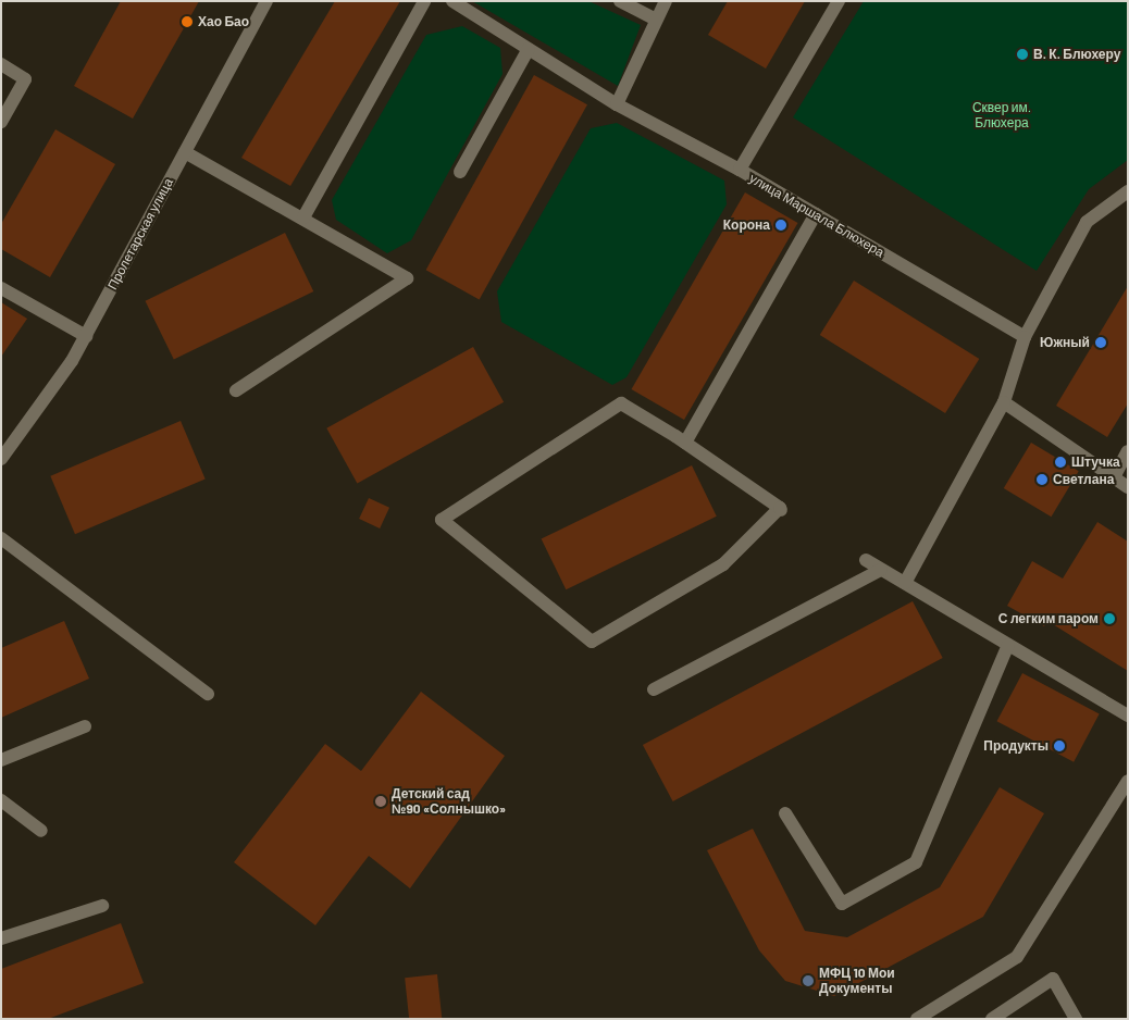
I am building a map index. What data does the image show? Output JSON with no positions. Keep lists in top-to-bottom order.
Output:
{
  "streets": {
    "street": ["улица Маршала Блюхера", "Пролетарская улица"]
  },
  "parks": ["Сквер им. Блюхера"],
  "places": [
    "Хао Бао",
    "В. К. Блюхеру",
    "Корона",
    "Южный",
    "Штучка",
    "Светлана",
    "С легким паром",
    "Продукты",
    "Детский сад №90 «Солнышко»",
    "МФЦ 10 Мои Документы"
  ]
}
